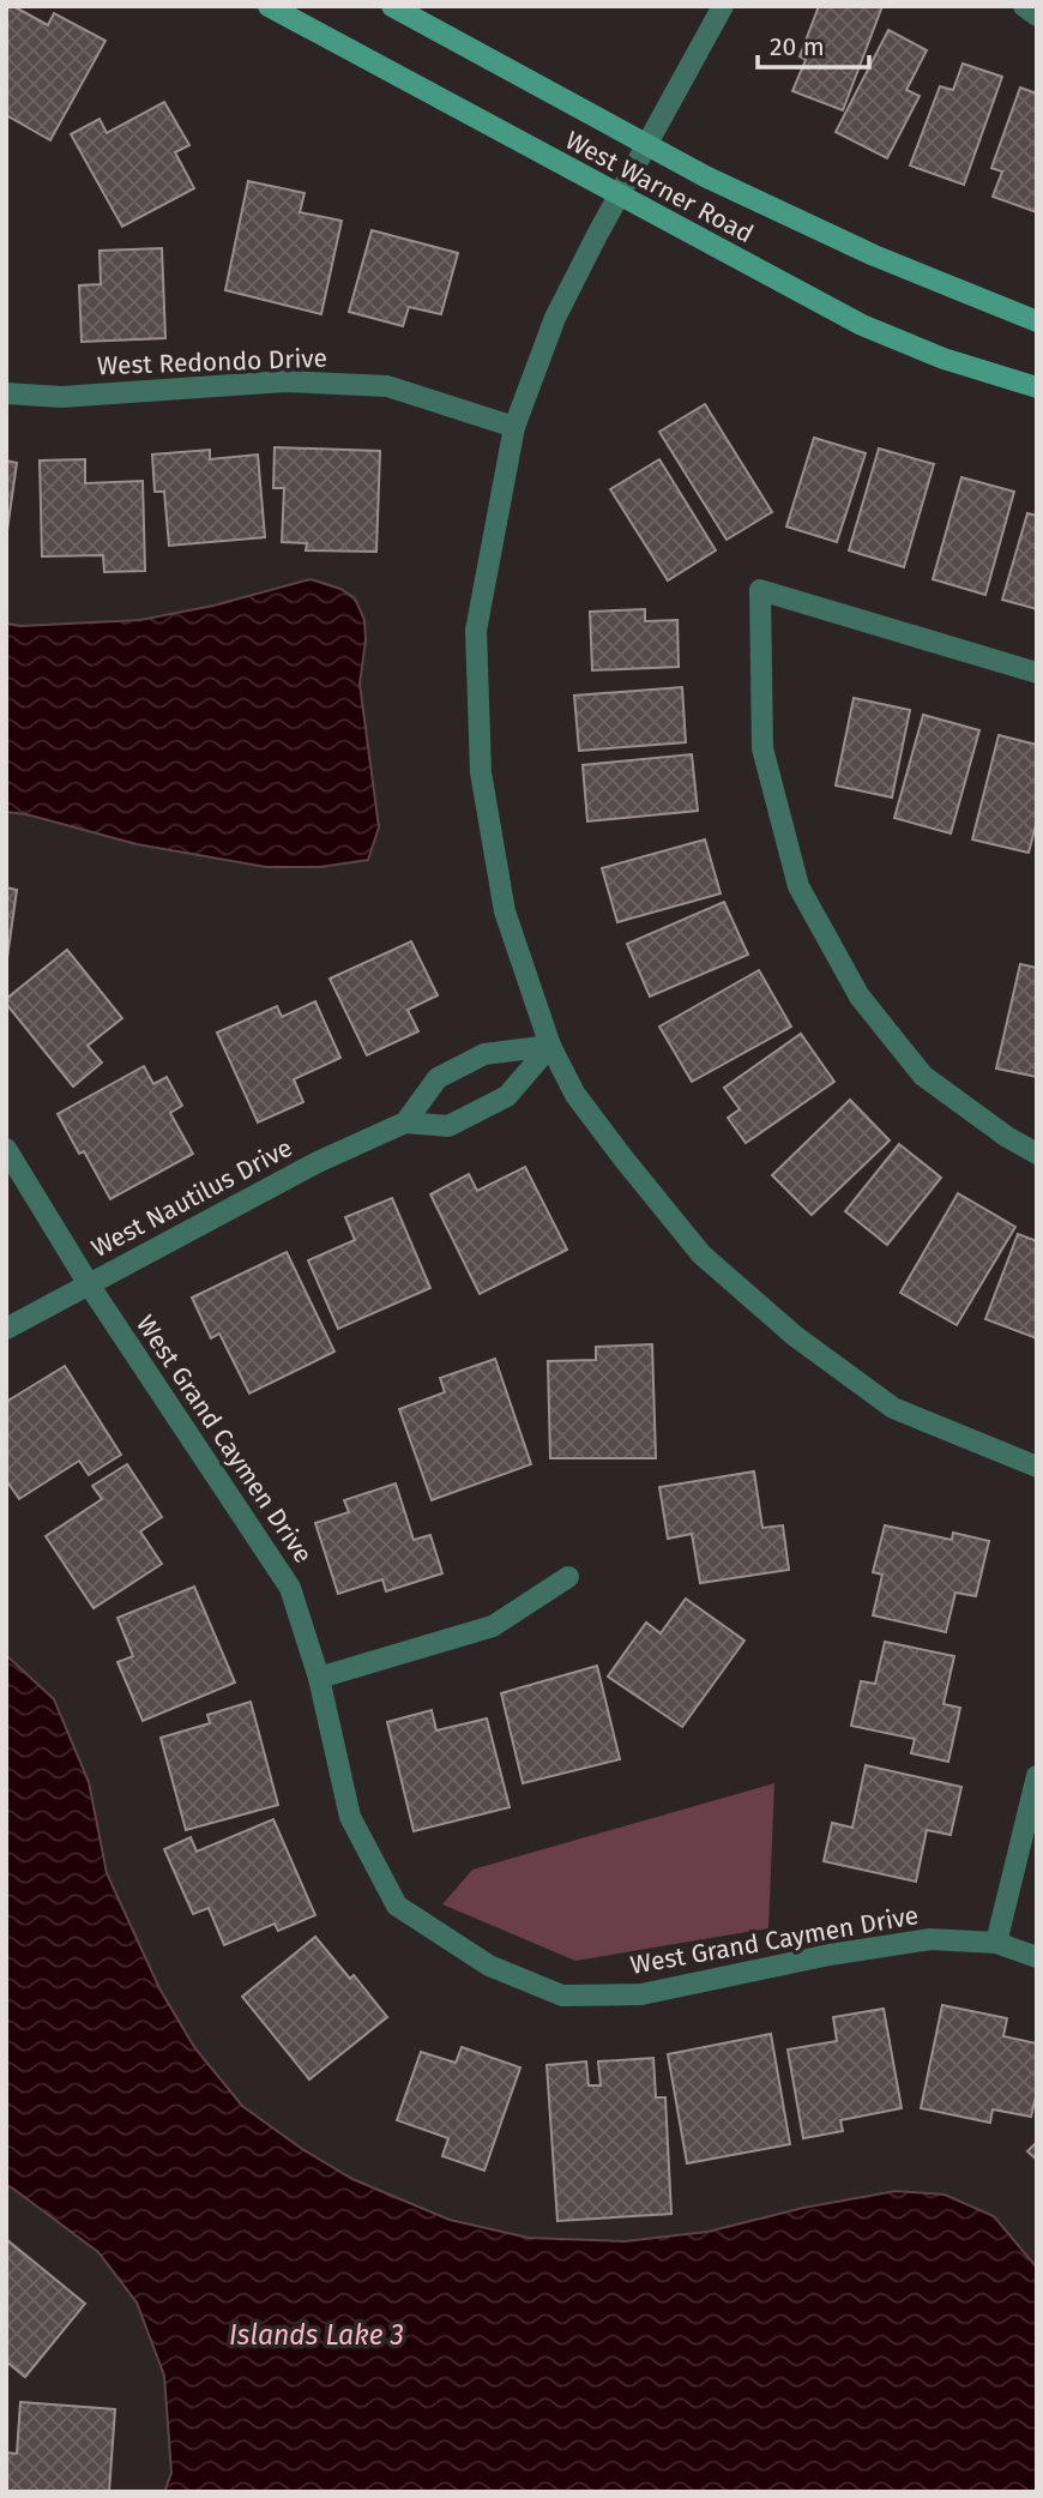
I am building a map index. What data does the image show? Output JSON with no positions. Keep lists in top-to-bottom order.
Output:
{
  "streets": {
    "main road": ["West Warner Road"],
    "street": ["West Redondo Drive", "West Nautilus Drive", "West Grand Caymen Drive"]
  },
  "crossings": [
    ["West Nautilus Drive", "West Grand Caymen Drive"]
  ],
  "water": ["Islands Lake 3"],
  "scale_bar": "20 m"
}
